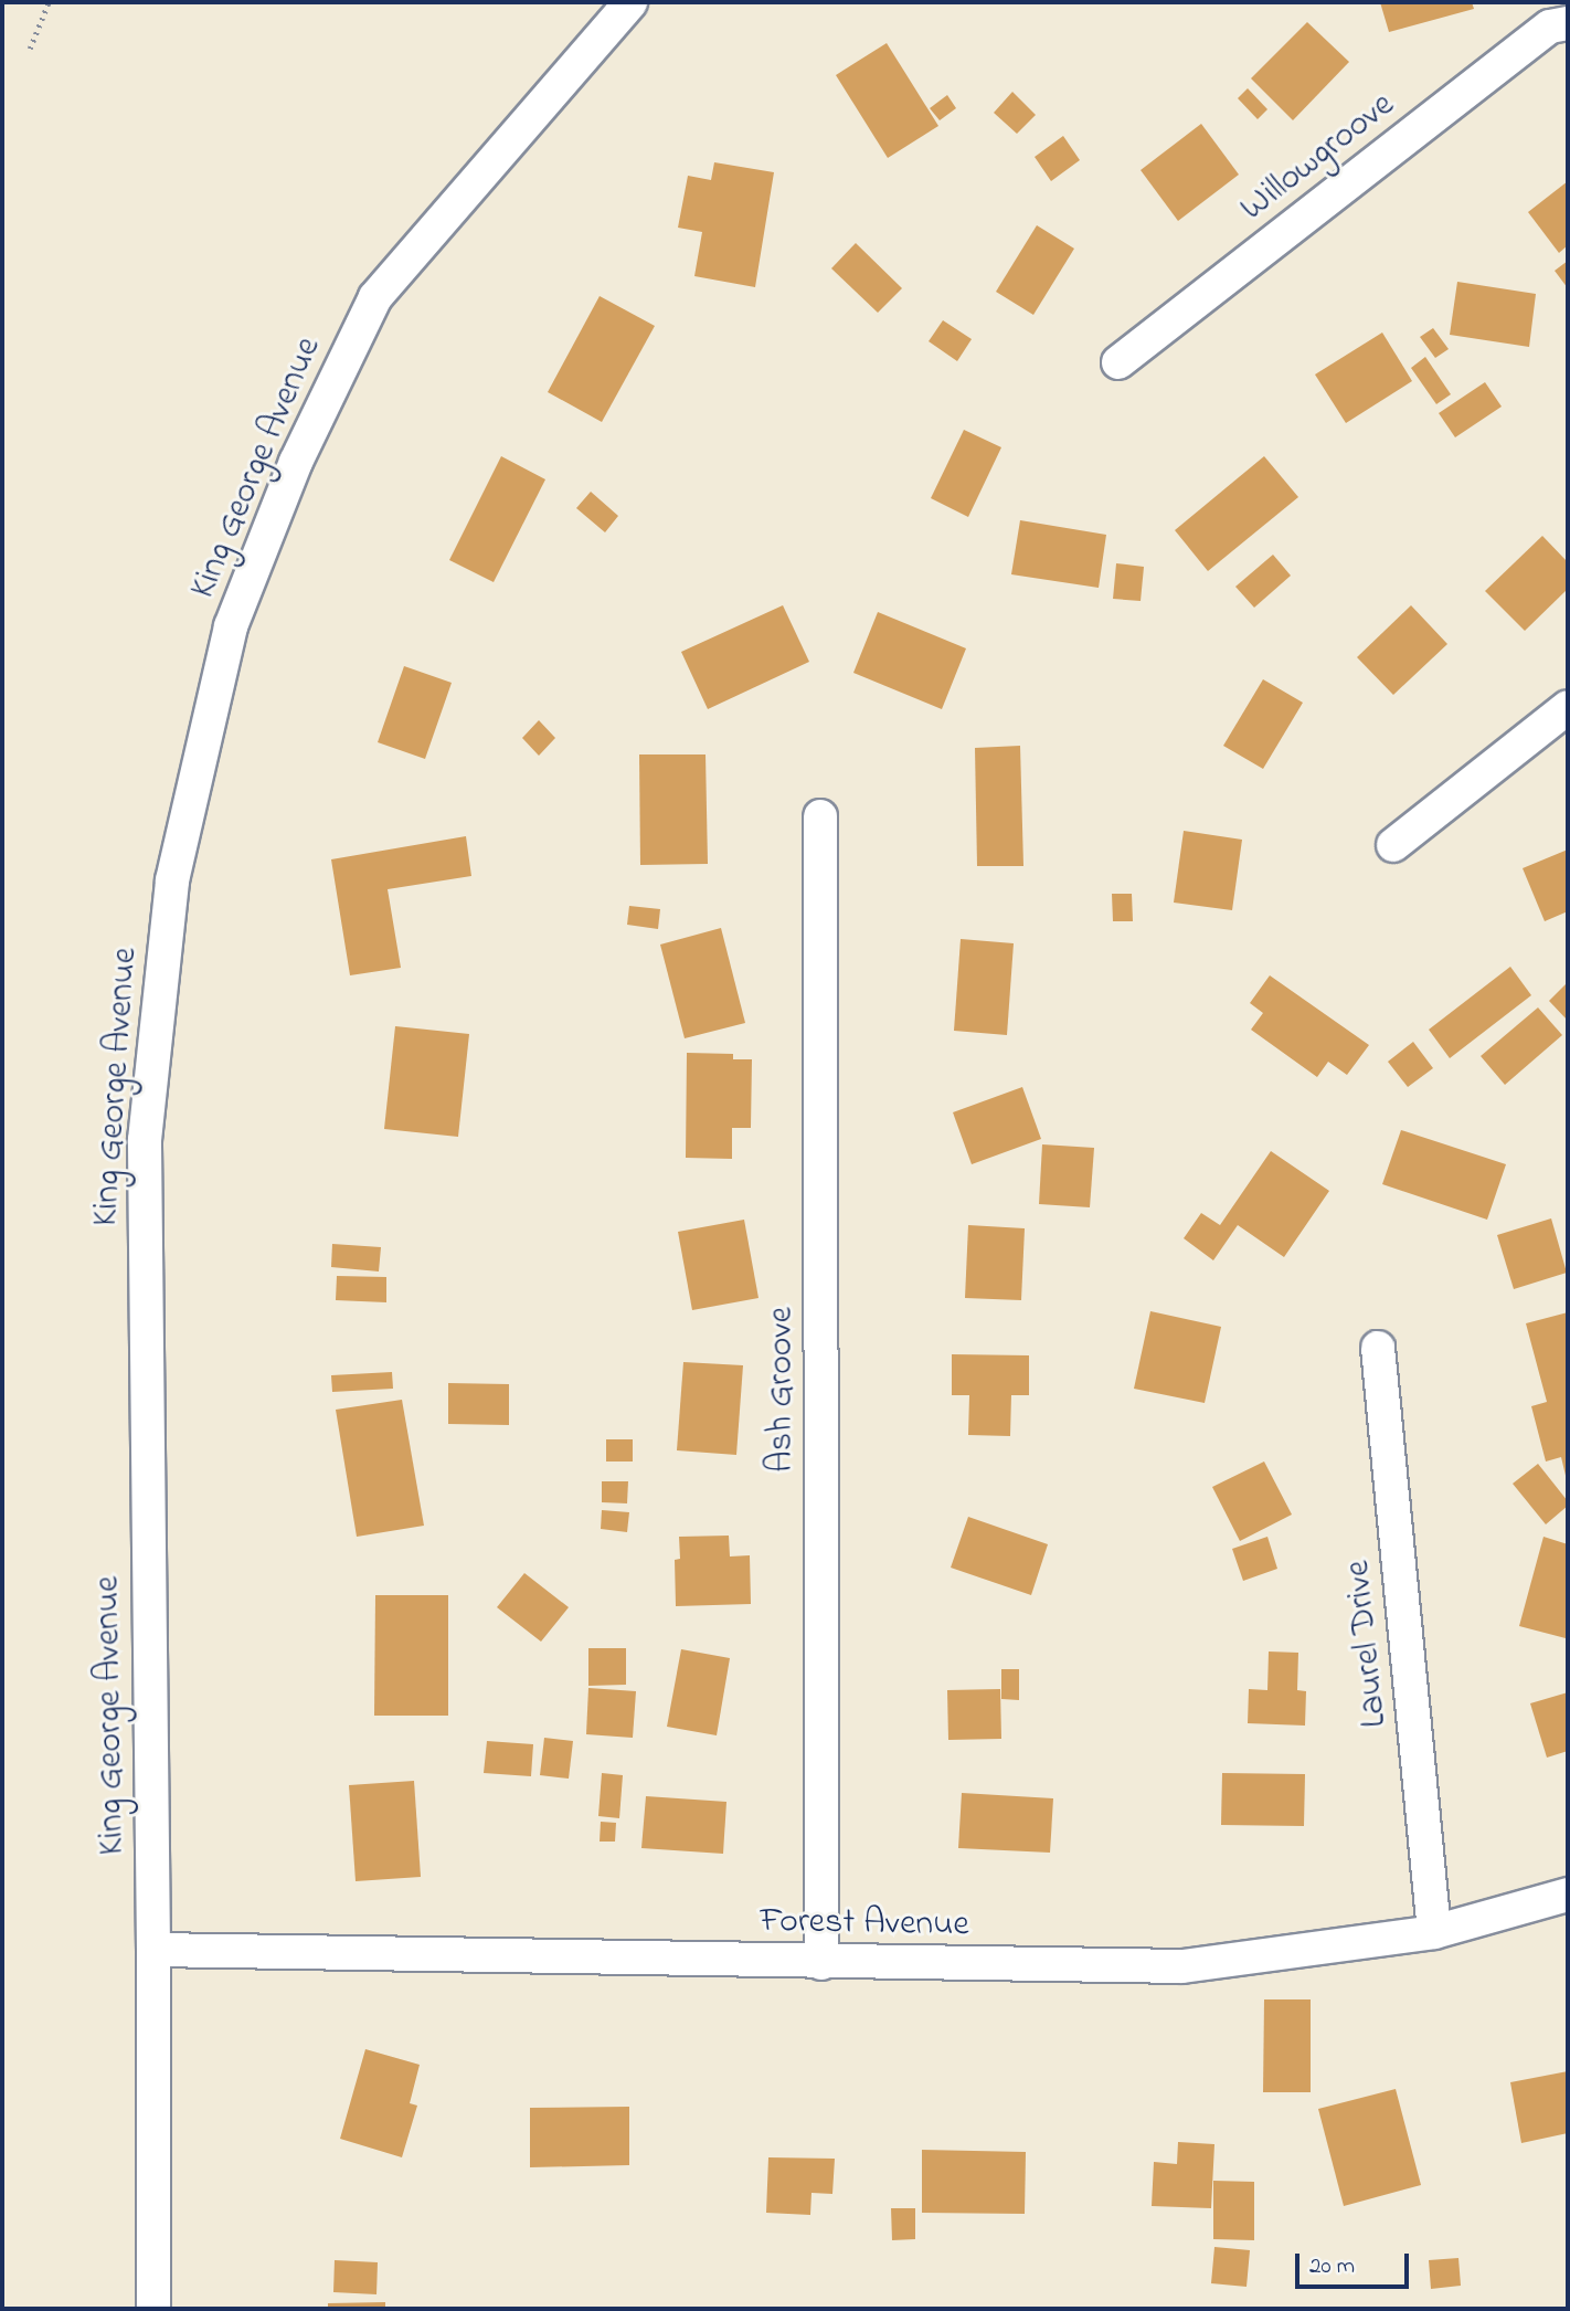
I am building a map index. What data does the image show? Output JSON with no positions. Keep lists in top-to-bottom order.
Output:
{
  "streets": {
    "street": [
      "Willowgroove",
      "King George Avenue",
      "Ash Groove",
      "Laurel Drive",
      "Forest Avenue"
    ]
  },
  "crossings": [
    ["King George Avenue", "Forest Avenue"],
    ["Ash Groove", "Forest Avenue"],
    ["Laurel Drive", "Forest Avenue"]
  ],
  "scale_bar": "20 m"
}
